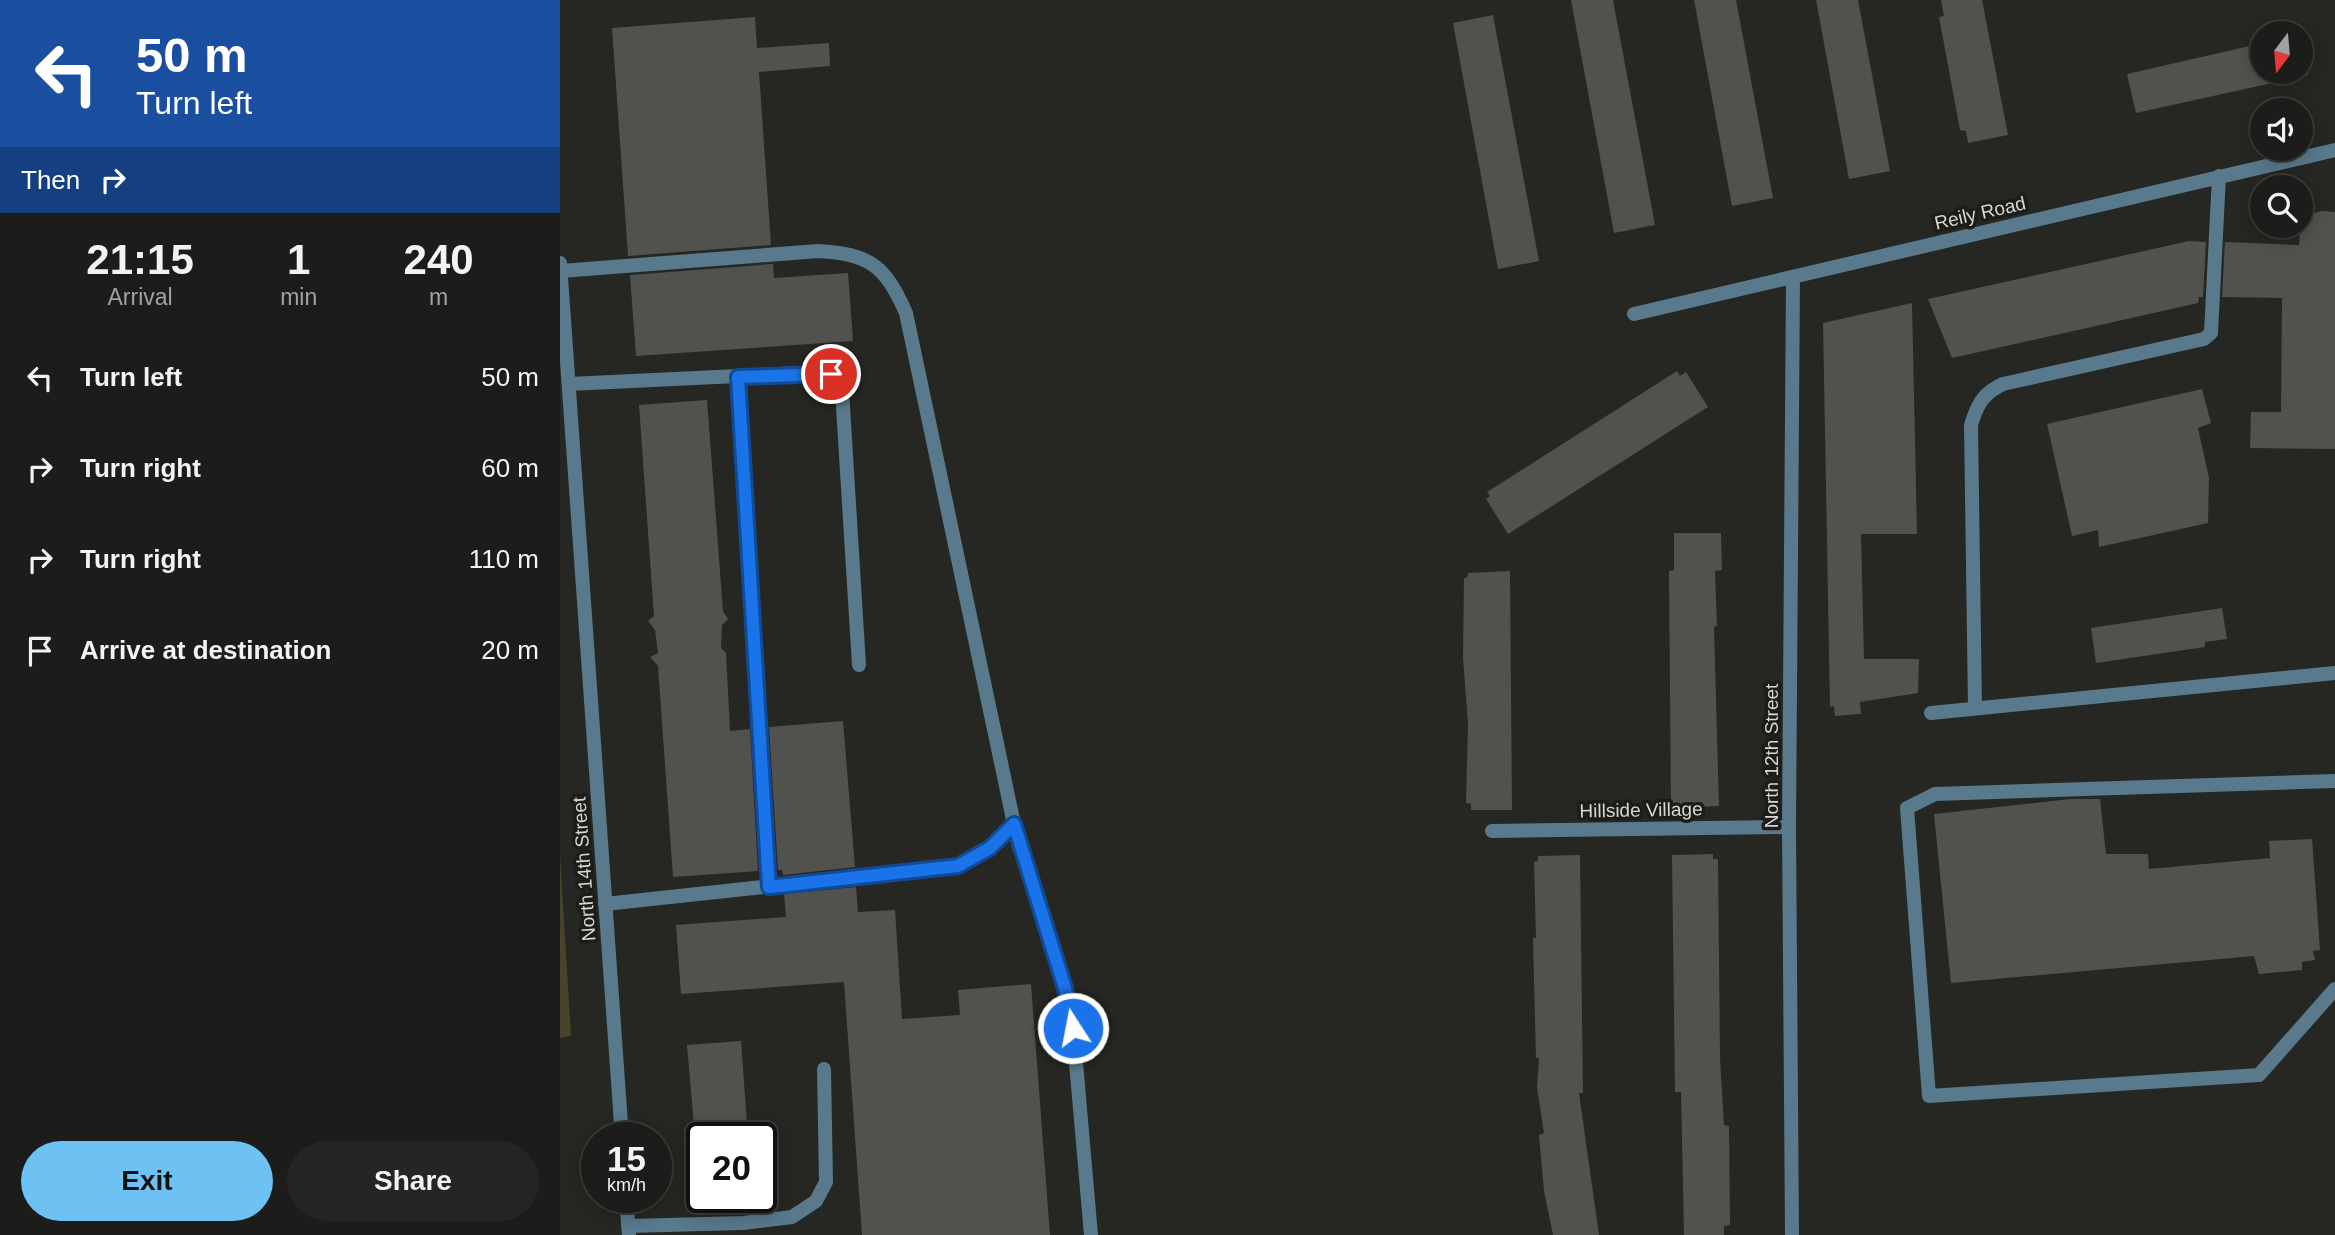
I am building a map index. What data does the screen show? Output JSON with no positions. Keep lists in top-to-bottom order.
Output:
{
  "streets": {
    "street": [
      "Reily Road",
      "North 12th Street",
      "Hillside Village",
      "North 14th Street"
    ]
  },
  "crossings": [
    ["Reily Road", "North 12th Street"],
    ["North 12th Street", "Hillside Village"]
  ],
  "north": "bottom",
  "page": {
    "turn": ["50 m", "Turn left"],
    "then": "Then",
    "eta": [
      "21:15",
      "Arrival",
      "1",
      "min",
      "240",
      "m"
    ],
    "list": [
      {
        "name": "Turn left",
        "value": "50 m"
      },
      {
        "name": "Turn right",
        "value": "60 m"
      },
      {
        "name": "Turn right",
        "value": "110 m"
      },
      {
        "name": "Arrive at destination",
        "value": "20 m"
      }
    ],
    "speed": "15 km/h",
    "limit": "20",
    "buttons": ["Exit", "Share"]
  }
}
